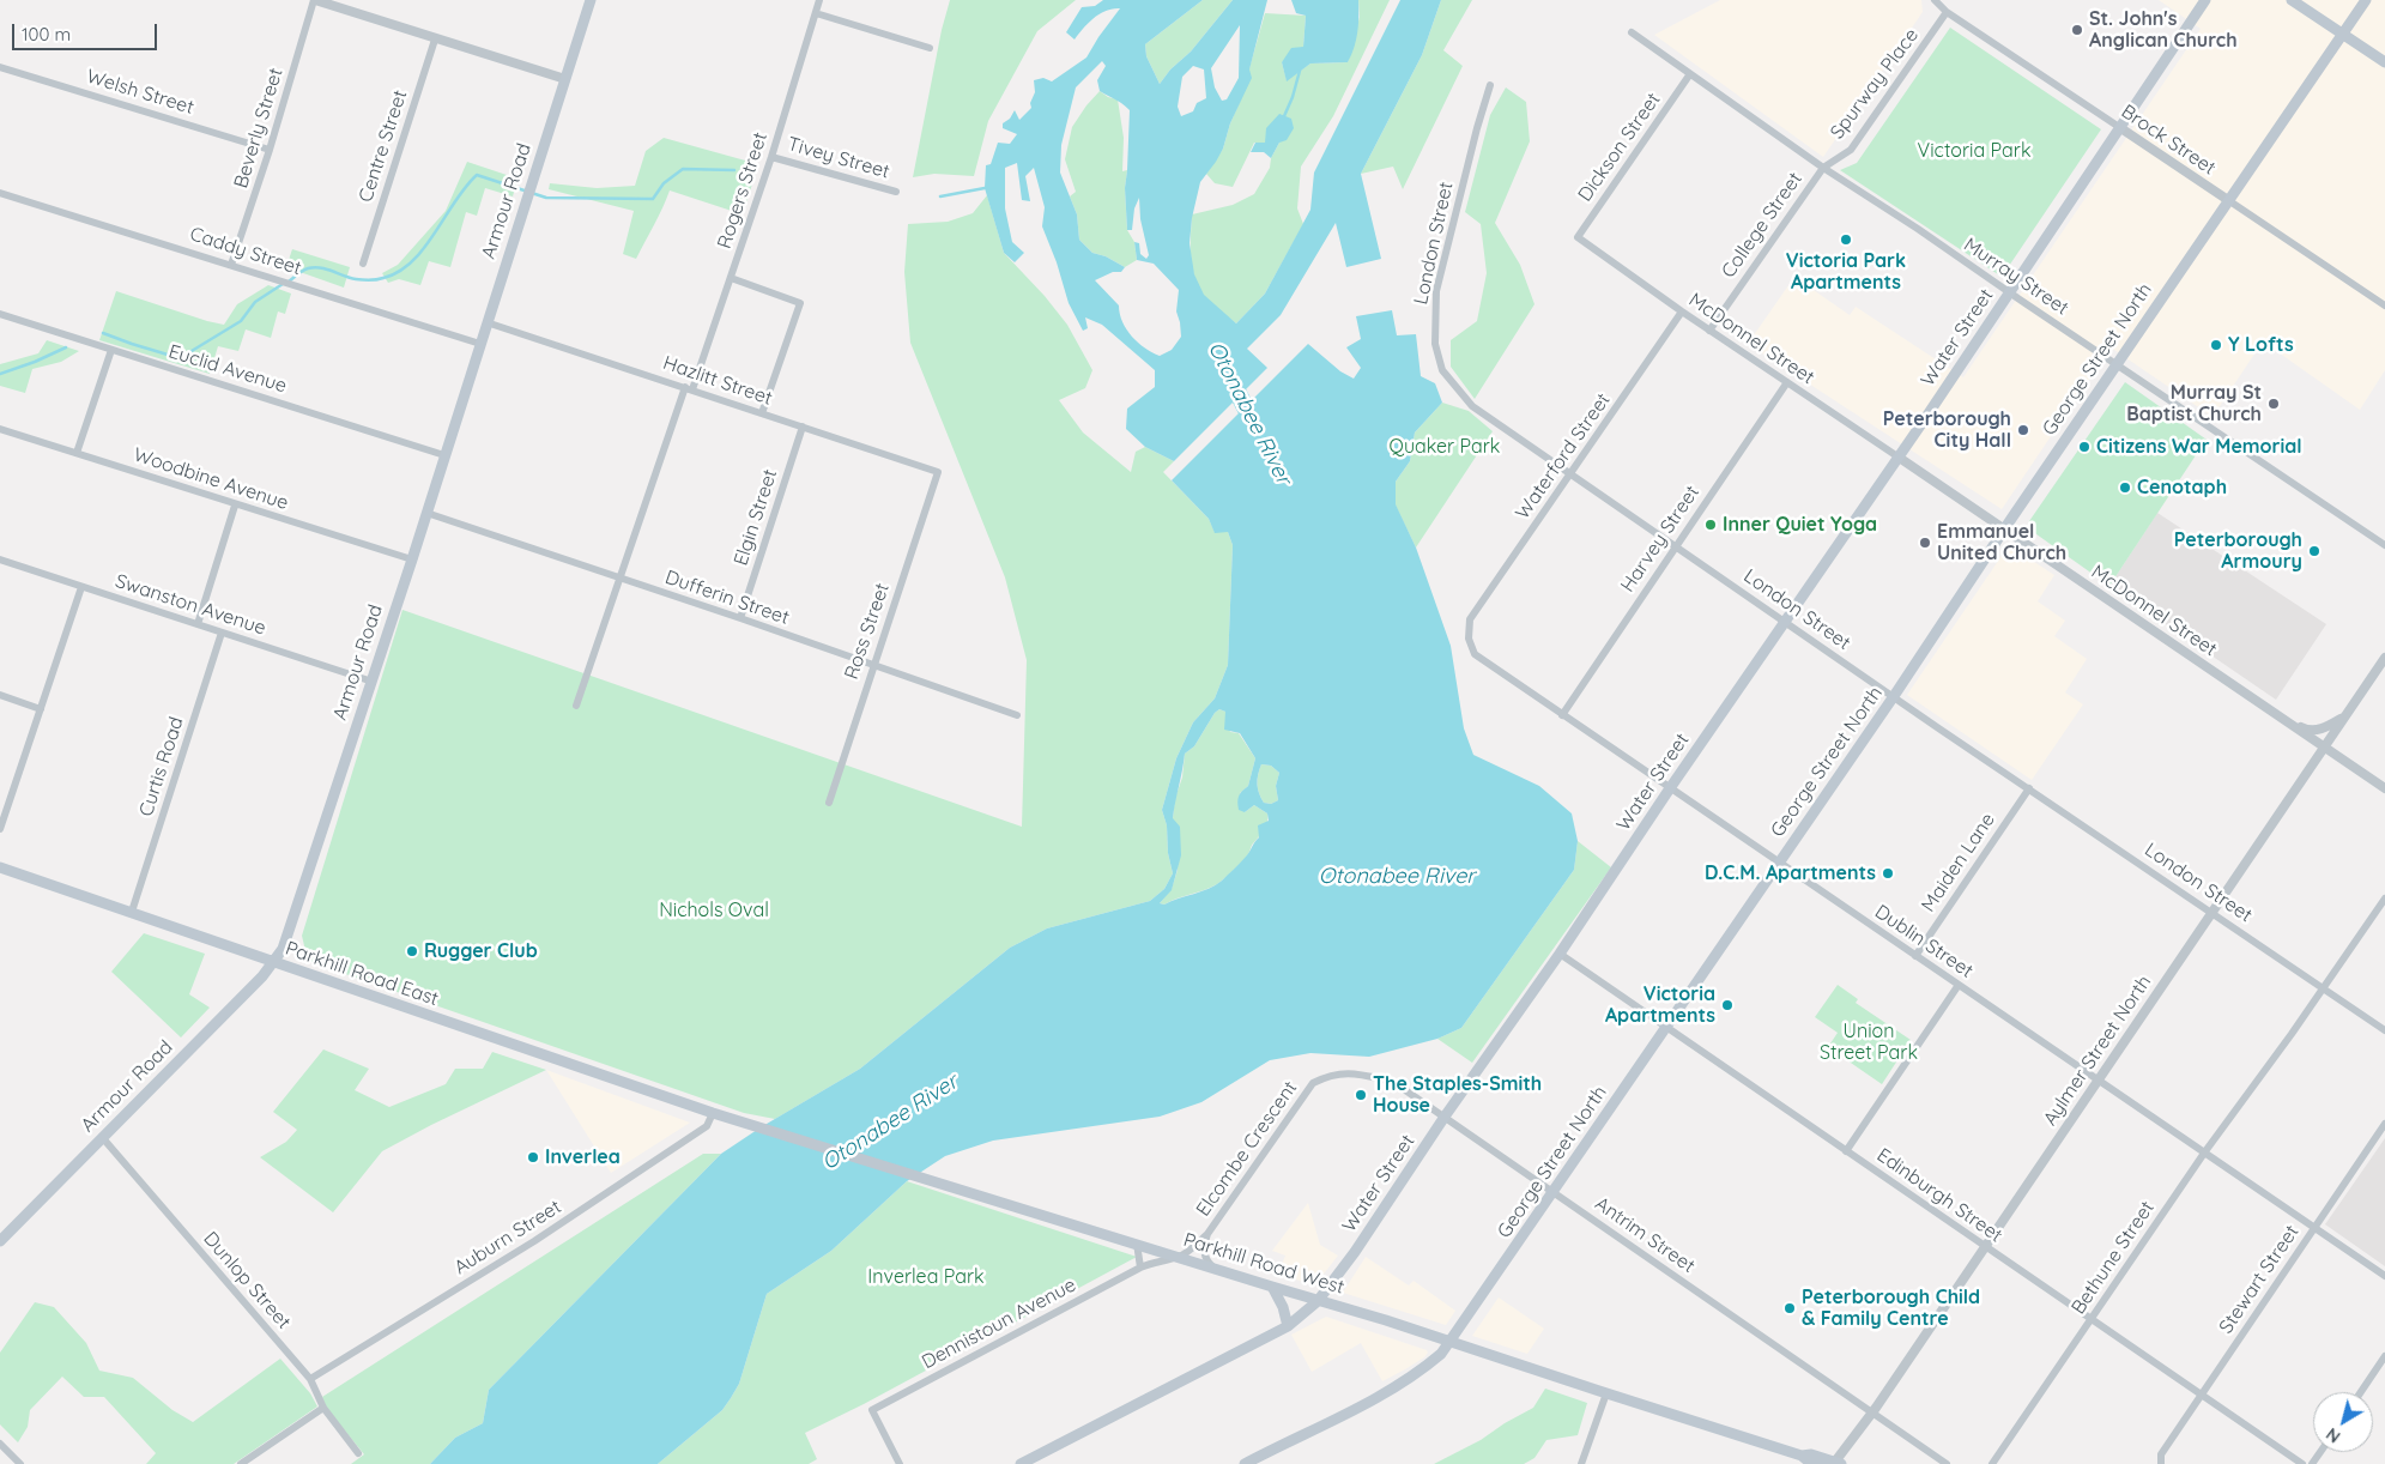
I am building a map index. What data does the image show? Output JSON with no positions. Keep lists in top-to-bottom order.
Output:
{
  "streets": {
    "main road": [
      "Armour Road",
      "Water Street",
      "George Street North",
      "Parkhill Road East",
      "Parkhill Road West"
    ],
    "street": [
      "Spurway Place",
      "Welsh Street",
      "Beverly Street",
      "Brock Street",
      "Centre Street",
      "Dickson Street",
      "Tivey Street",
      "Rogers Street",
      "College Street",
      "London Street",
      "Caddy Street",
      "Murray Street",
      "McDonnel Street",
      "Euclid Avenue",
      "Hazlitt Street",
      "Waterford Street",
      "Woodbine Avenue",
      "Elgin Street",
      "Harvey Street",
      "Dufferin Street",
      "Swanston Avenue",
      "Ross Street",
      "Curtis Road",
      "Maiden Lane",
      "Dublin Street",
      "Aylmer Street North",
      "Elcombe Crescent",
      "Edinburgh Street",
      "Antrim Street",
      "Auburn Street",
      "Bethune Street",
      "Stewart Street",
      "Dunlop Street",
      "Dennistoun Avenue"
    ]
  },
  "crossings": [
    ["Spurway Place", "Brock Street"],
    ["Spurway Place", "College Street"],
    ["Spurway Place", "Murray Street"],
    ["Welsh Street", "Beverly Street"],
    ["Beverly Street", "Caddy Street"],
    ["Brock Street", "Water Street"],
    ["Brock Street", "George Street North"],
    ["Dickson Street", "Murray Street"],
    ["Dickson Street", "McDonnel Street"],
    ["Tivey Street", "Rogers Street"],
    ["Rogers Street", "Hazlitt Street"],
    ["Rogers Street", "Dufferin Street"],
    ["Armour Road", "Caddy Street"],
    ["Armour Road", "Euclid Avenue"],
    ["Armour Road", "Hazlitt Street"],
    ["Armour Road", "Woodbine Avenue"],
    ["Armour Road", "Dufferin Street"],
    ["Armour Road", "Swanston Avenue"],
    ["Armour Road", "Parkhill Road East"],
    ["Armour Road", "Dunlop Street"],
    ["College Street", "Murray Street"],
    ["College Street", "McDonnel Street"],
    ["London Street", "Water Street"],
    ["London Street", "George Street North"],
    ["London Street", "Waterford Street"],
    ["London Street", "Harvey Street"],
    ["London Street", "Maiden Lane"],
    ["London Street", "Aylmer Street North"],
    ["London Street", "Bethune Street"],
    ["Murray Street", "Water Street"],
    ["Murray Street", "George Street North"],
    ["Water Street", "McDonnel Street"],
    ["Water Street", "Dublin Street"],
    ["Water Street", "Edinburgh Street"],
    ["Water Street", "Antrim Street"],
    ["Water Street", "Parkhill Road West"],
    ["McDonnel Street", "George Street North"],
    ["McDonnel Street", "Waterford Street"],
    ["McDonnel Street", "Harvey Street"],
    ["McDonnel Street", "Aylmer Street North"],
    ["George Street North", "Dublin Street"],
    ["George Street North", "Edinburgh Street"],
    ["George Street North", "Antrim Street"],
    ["George Street North", "Parkhill Road West"],
    ["Hazlitt Street", "Elgin Street"],
    ["Hazlitt Street", "Ross Street"],
    ["Waterford Street", "Dublin Street"],
    ["Elgin Street", "Dufferin Street"],
    ["Harvey Street", "Dublin Street"],
    ["Dufferin Street", "Ross Street"],
    ["Swanston Avenue", "Curtis Road"],
    ["Curtis Road", "Parkhill Road East"],
    ["Maiden Lane", "Dublin Street"],
    ["Dublin Street", "Aylmer Street North"],
    ["Dublin Street", "Bethune Street"],
    ["Dublin Street", "Stewart Street"],
    ["Parkhill Road East", "Auburn Street"],
    ["Parkhill Road East", "Parkhill Road West"],
    ["Aylmer Street North", "Edinburgh Street"],
    ["Aylmer Street North", "Antrim Street"],
    ["Aylmer Street North", "Parkhill Road West"],
    ["Elcombe Crescent", "Antrim Street"],
    ["Elcombe Crescent", "Parkhill Road West"],
    ["Elcombe Crescent", "Dennistoun Avenue"],
    ["Edinburgh Street", "Bethune Street"],
    ["Edinburgh Street", "Stewart Street"],
    ["Auburn Street", "Parkhill Road West"],
    ["Auburn Street", "Dunlop Street"],
    ["Parkhill Road West", "Dennistoun Avenue"]
  ],
  "water": ["Otonabee River"],
  "parks": [
    "Victoria Park",
    "Quaker Park",
    "Nichols Oval",
    "Union Street Park",
    "Inverlea Park"
  ],
  "places": [
    "St. John's Anglican Church",
    "Victoria Park Apartments",
    "Y Lofts",
    "Murray St Baptist Church",
    "Peterborough City Hall",
    "Citizens War Memorial",
    "Cenotaph",
    "Inner Quiet Yoga",
    "Emmanuel United Church",
    "Peterborough Armoury",
    "D.C.M. Apartments",
    "Rugger Club",
    "Victoria Apartments",
    "The Staples-Smith House",
    "Inverlea",
    "Peterborough Child & Family Centre"
  ],
  "scale_bar": "100 m",
  "north": "bottom left"
}
